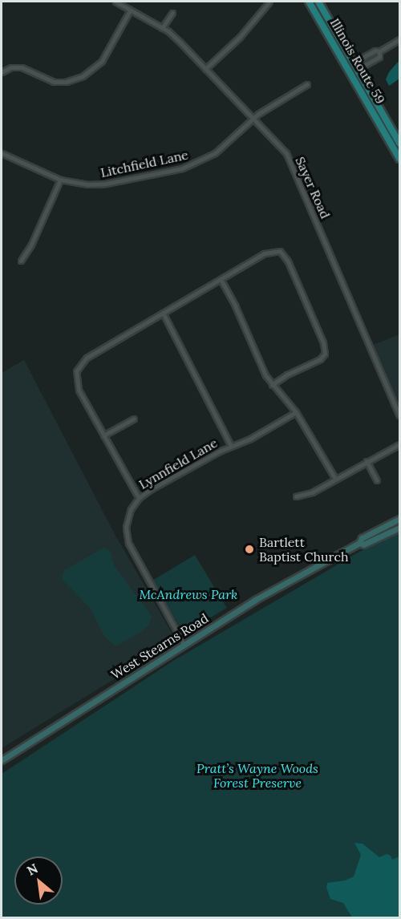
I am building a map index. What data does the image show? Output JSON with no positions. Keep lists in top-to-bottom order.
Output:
{
  "streets": {
    "main road": ["Illinois Route 59", "West Stearns Road"],
    "street": ["Litchfield Lane", "Sayer Road", "Lynnfield Lane"]
  },
  "crossings": [
    ["Litchfield Lane", "Sayer Road"],
    ["Lynnfield Lane", "West Stearns Road"]
  ],
  "parks": ["McAndrews Park", "Pratt’s Wayne Woods Forest Preserve"],
  "places": ["Bartlett Baptist Church"],
  "north": "top left"
}
